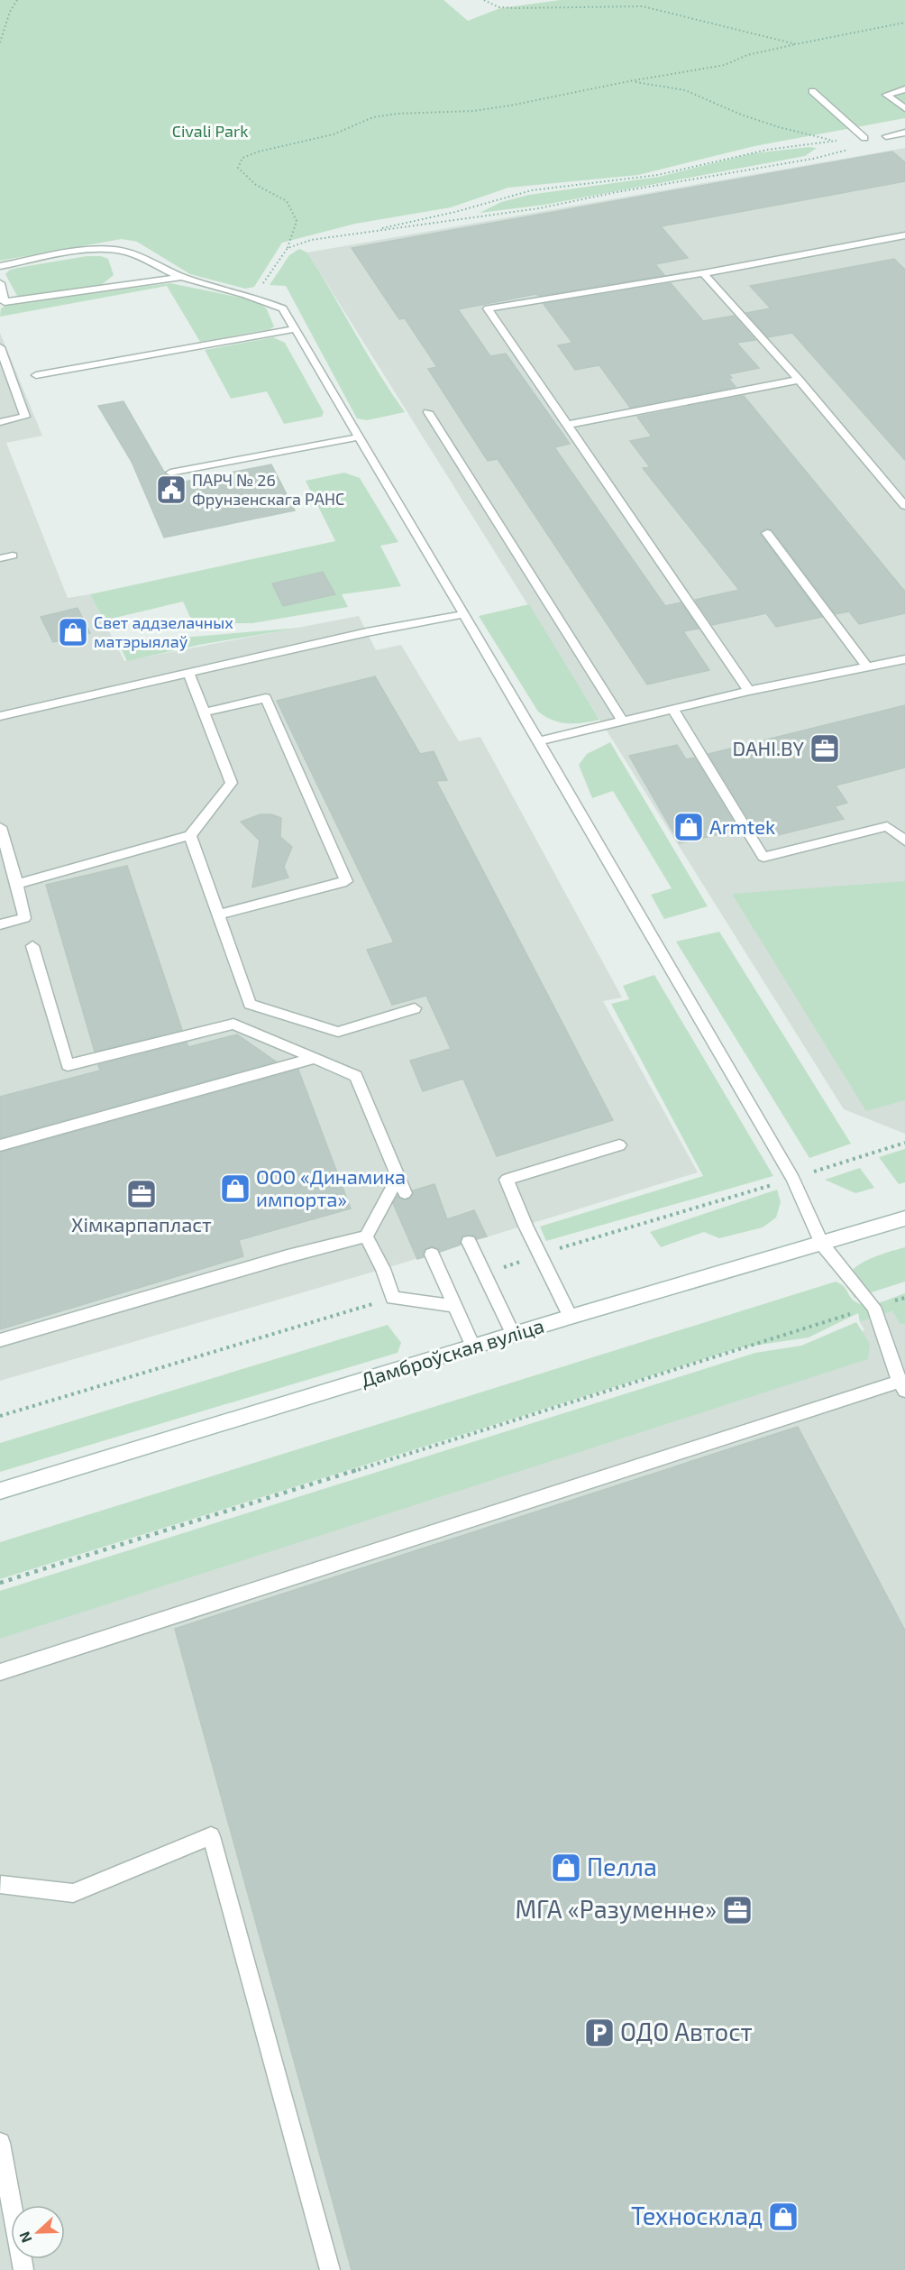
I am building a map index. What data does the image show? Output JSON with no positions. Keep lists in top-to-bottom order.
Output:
{
  "streets": {
    "street": ["Дамброўская вуліца"]
  },
  "parks": ["Civali Park"],
  "places": {
    "public building": ["ПАРЧ № 26 Фрунзенскага РАНС"],
    "shop": [
      "Свет аддзелачных матэрыялаў",
      "Armtek",
      "ООО «Динамика импорта»",
      "Пелла",
      "Техносклад"
    ],
    "office": ["DAHI.BY", "Хімкарпапласт", "МГА «Разуменне»"],
    "parking": ["ОДО Автост"]
  },
  "north": "left"
}
